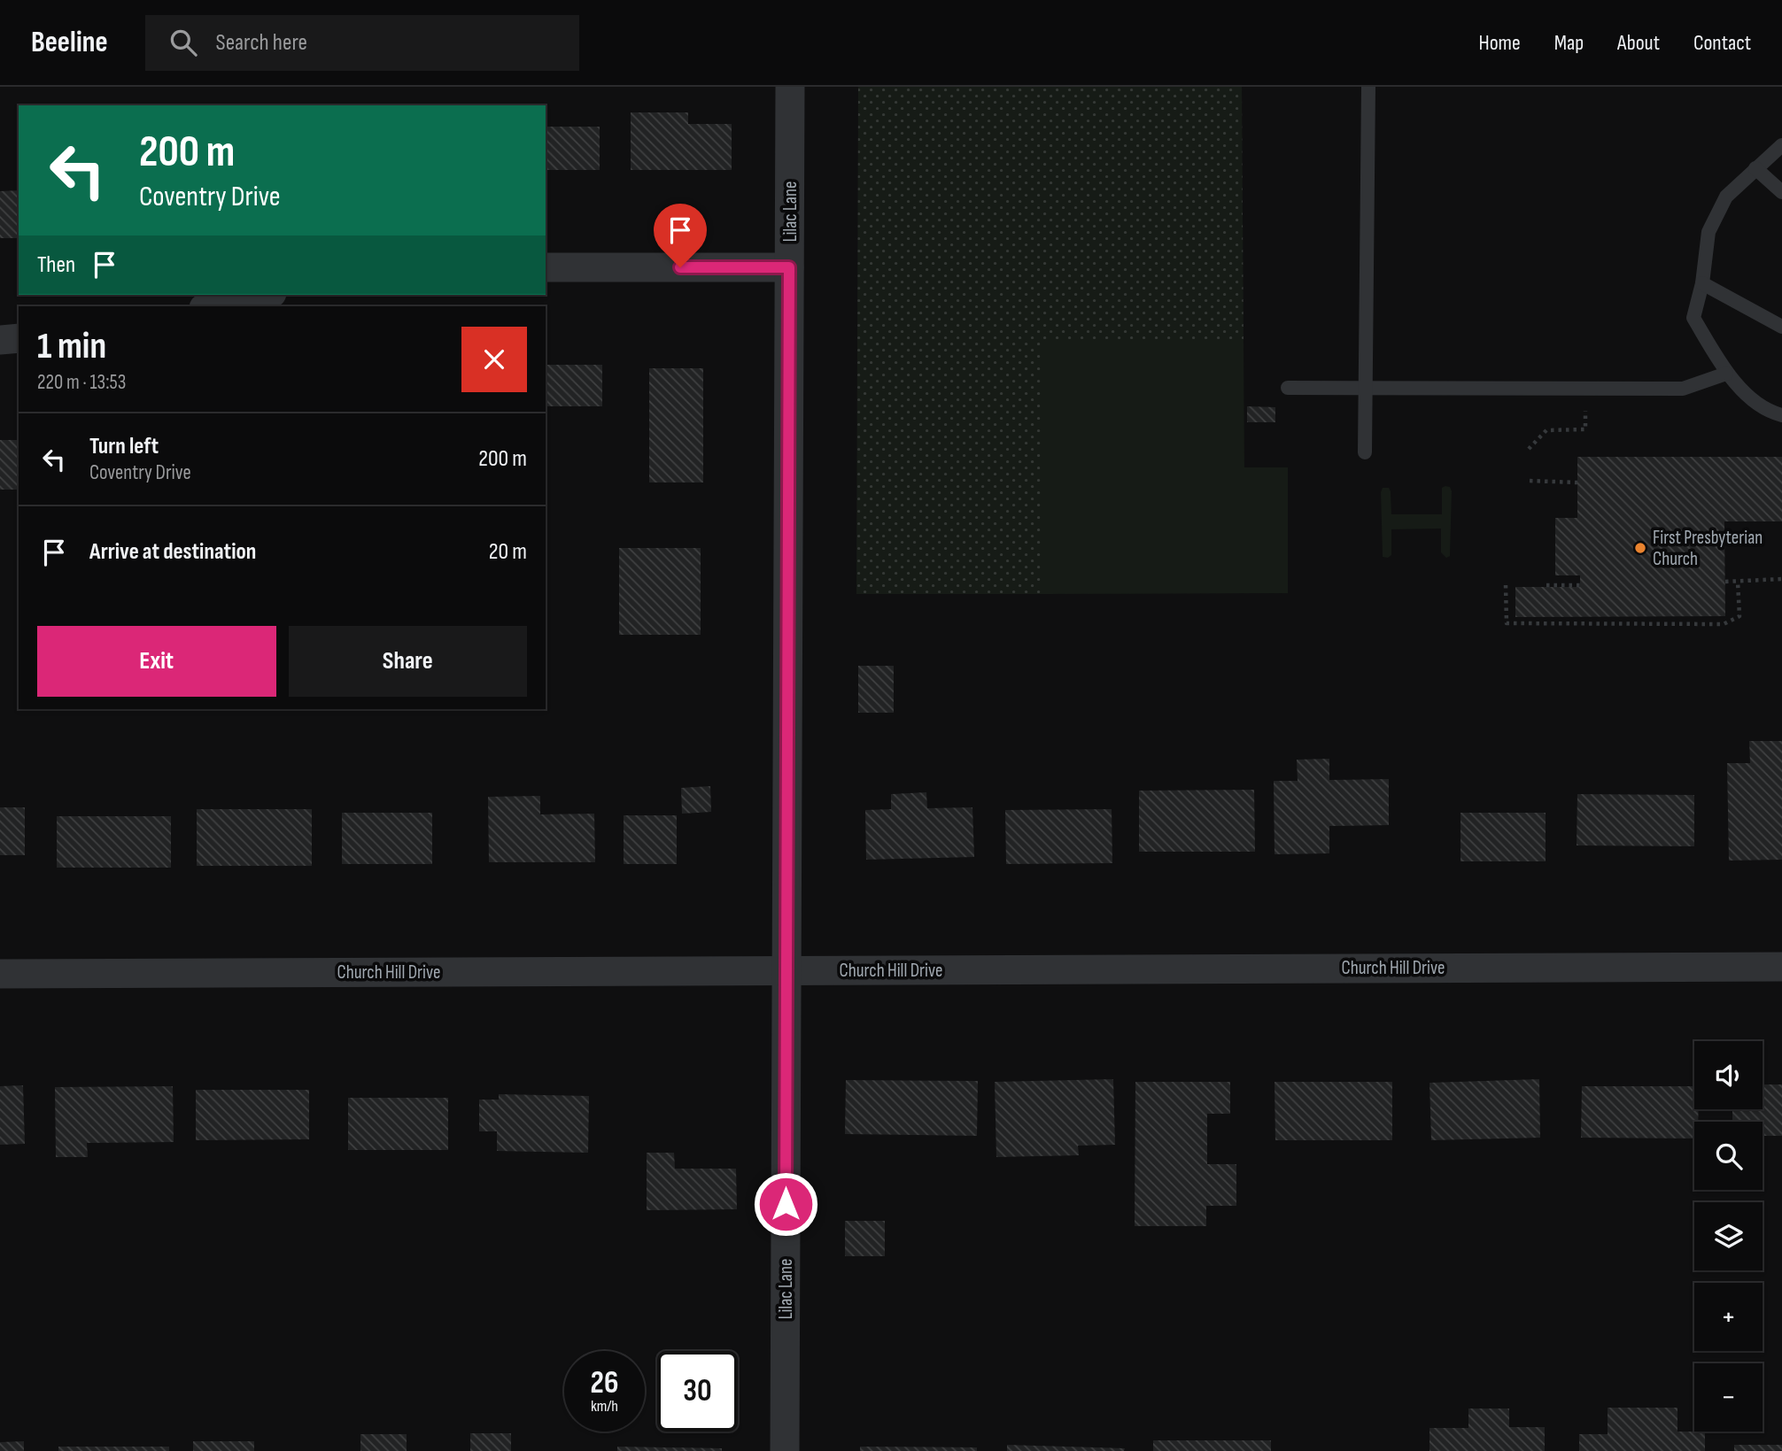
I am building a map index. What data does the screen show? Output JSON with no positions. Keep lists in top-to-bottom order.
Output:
{
  "streets": {
    "street": ["Lilac Lane", "Church Hill Drive"]
  },
  "crossings": [
    ["Lilac Lane", "Church Hill Drive"]
  ],
  "places": ["First Presbyterian Church"],
  "page": {
    "header": "Beeline",
    "search": "Search here",
    "nav": [
      "Home",
      "Map",
      "About",
      "Contact"
    ],
    "turn": ["200 m", "Coventry Drive"],
    "then": "Then",
    "heading": ["1 min", "220 m · 13:53"],
    "list": [
      {
        "name": "Turn left",
        "note": "Coventry Drive",
        "value": "200 m"
      },
      {
        "name": "Arrive at destination",
        "value": "20 m"
      }
    ],
    "buttons": ["Exit", "Share"],
    "map_buttons": ["+", "−"],
    "speed": "26 km/h",
    "limit": "30"
  }
}
